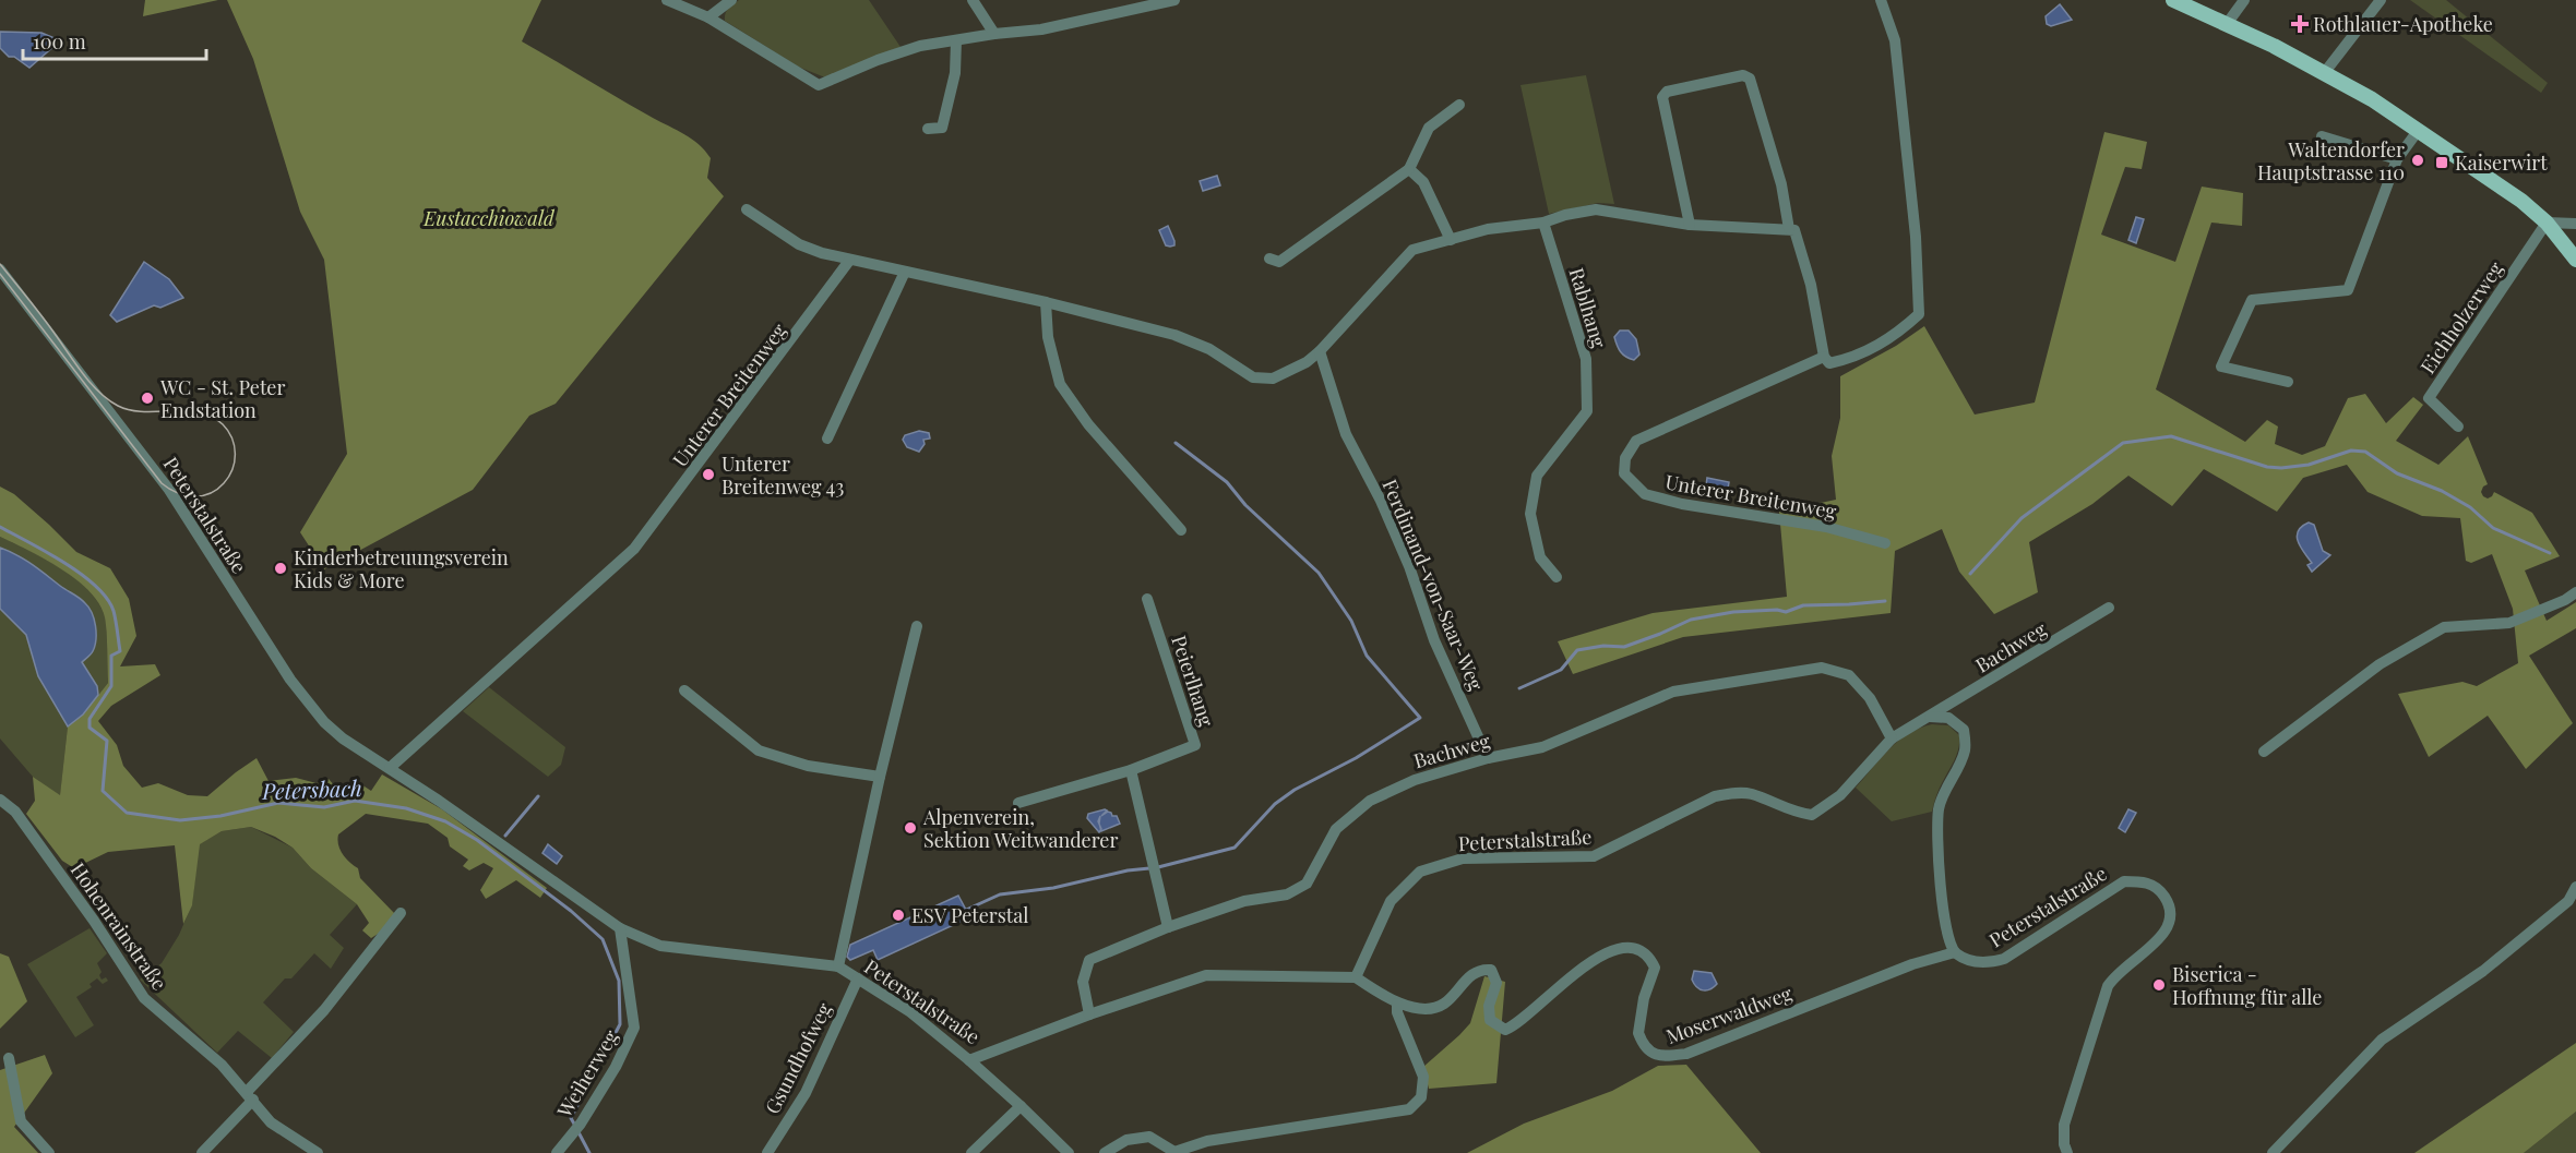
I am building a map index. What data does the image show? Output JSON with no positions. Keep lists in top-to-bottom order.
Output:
{
  "streets": {
    "street": [
      "Rablhang",
      "Eichholzerweg",
      "Unterer Breitenweg",
      "Peterstalstraße",
      "Ferdinand-von-Saar-Weg",
      "Bachweg",
      "Peierlhang",
      "Hohenrainstraße",
      "Moserwaldweg",
      "Gsundhofweg",
      "Weiherweg"
    ]
  },
  "crossings": [
    ["Unterer Breitenweg", "Peterstalstraße"],
    ["Peterstalstraße", "Bachweg"],
    ["Peterstalstraße", "Moserwaldweg"],
    ["Peterstalstraße", "Gsundhofweg"],
    ["Peterstalstraße", "Weiherweg"],
    ["Ferdinand-von-Saar-Weg", "Bachweg"]
  ],
  "water": ["Petersbach"],
  "parks": ["Eustacchiowald"],
  "places": {
    "health": ["Rothlauer-Apotheke"],
    "other": [
      "Waltendorfer Hauptstrasse 110",
      "WC - St. Peter Endstation",
      "Unterer Breitenweg 43",
      "Kinderbetreuungsverein Kids & More",
      "Alpenverein, Sektion Weitwanderer",
      "ESV Peterstal",
      "Biserica - Hoffnung für alle"
    ],
    "transit": ["Kaiserwirt"]
  },
  "scale_bar": "100 m"
}
